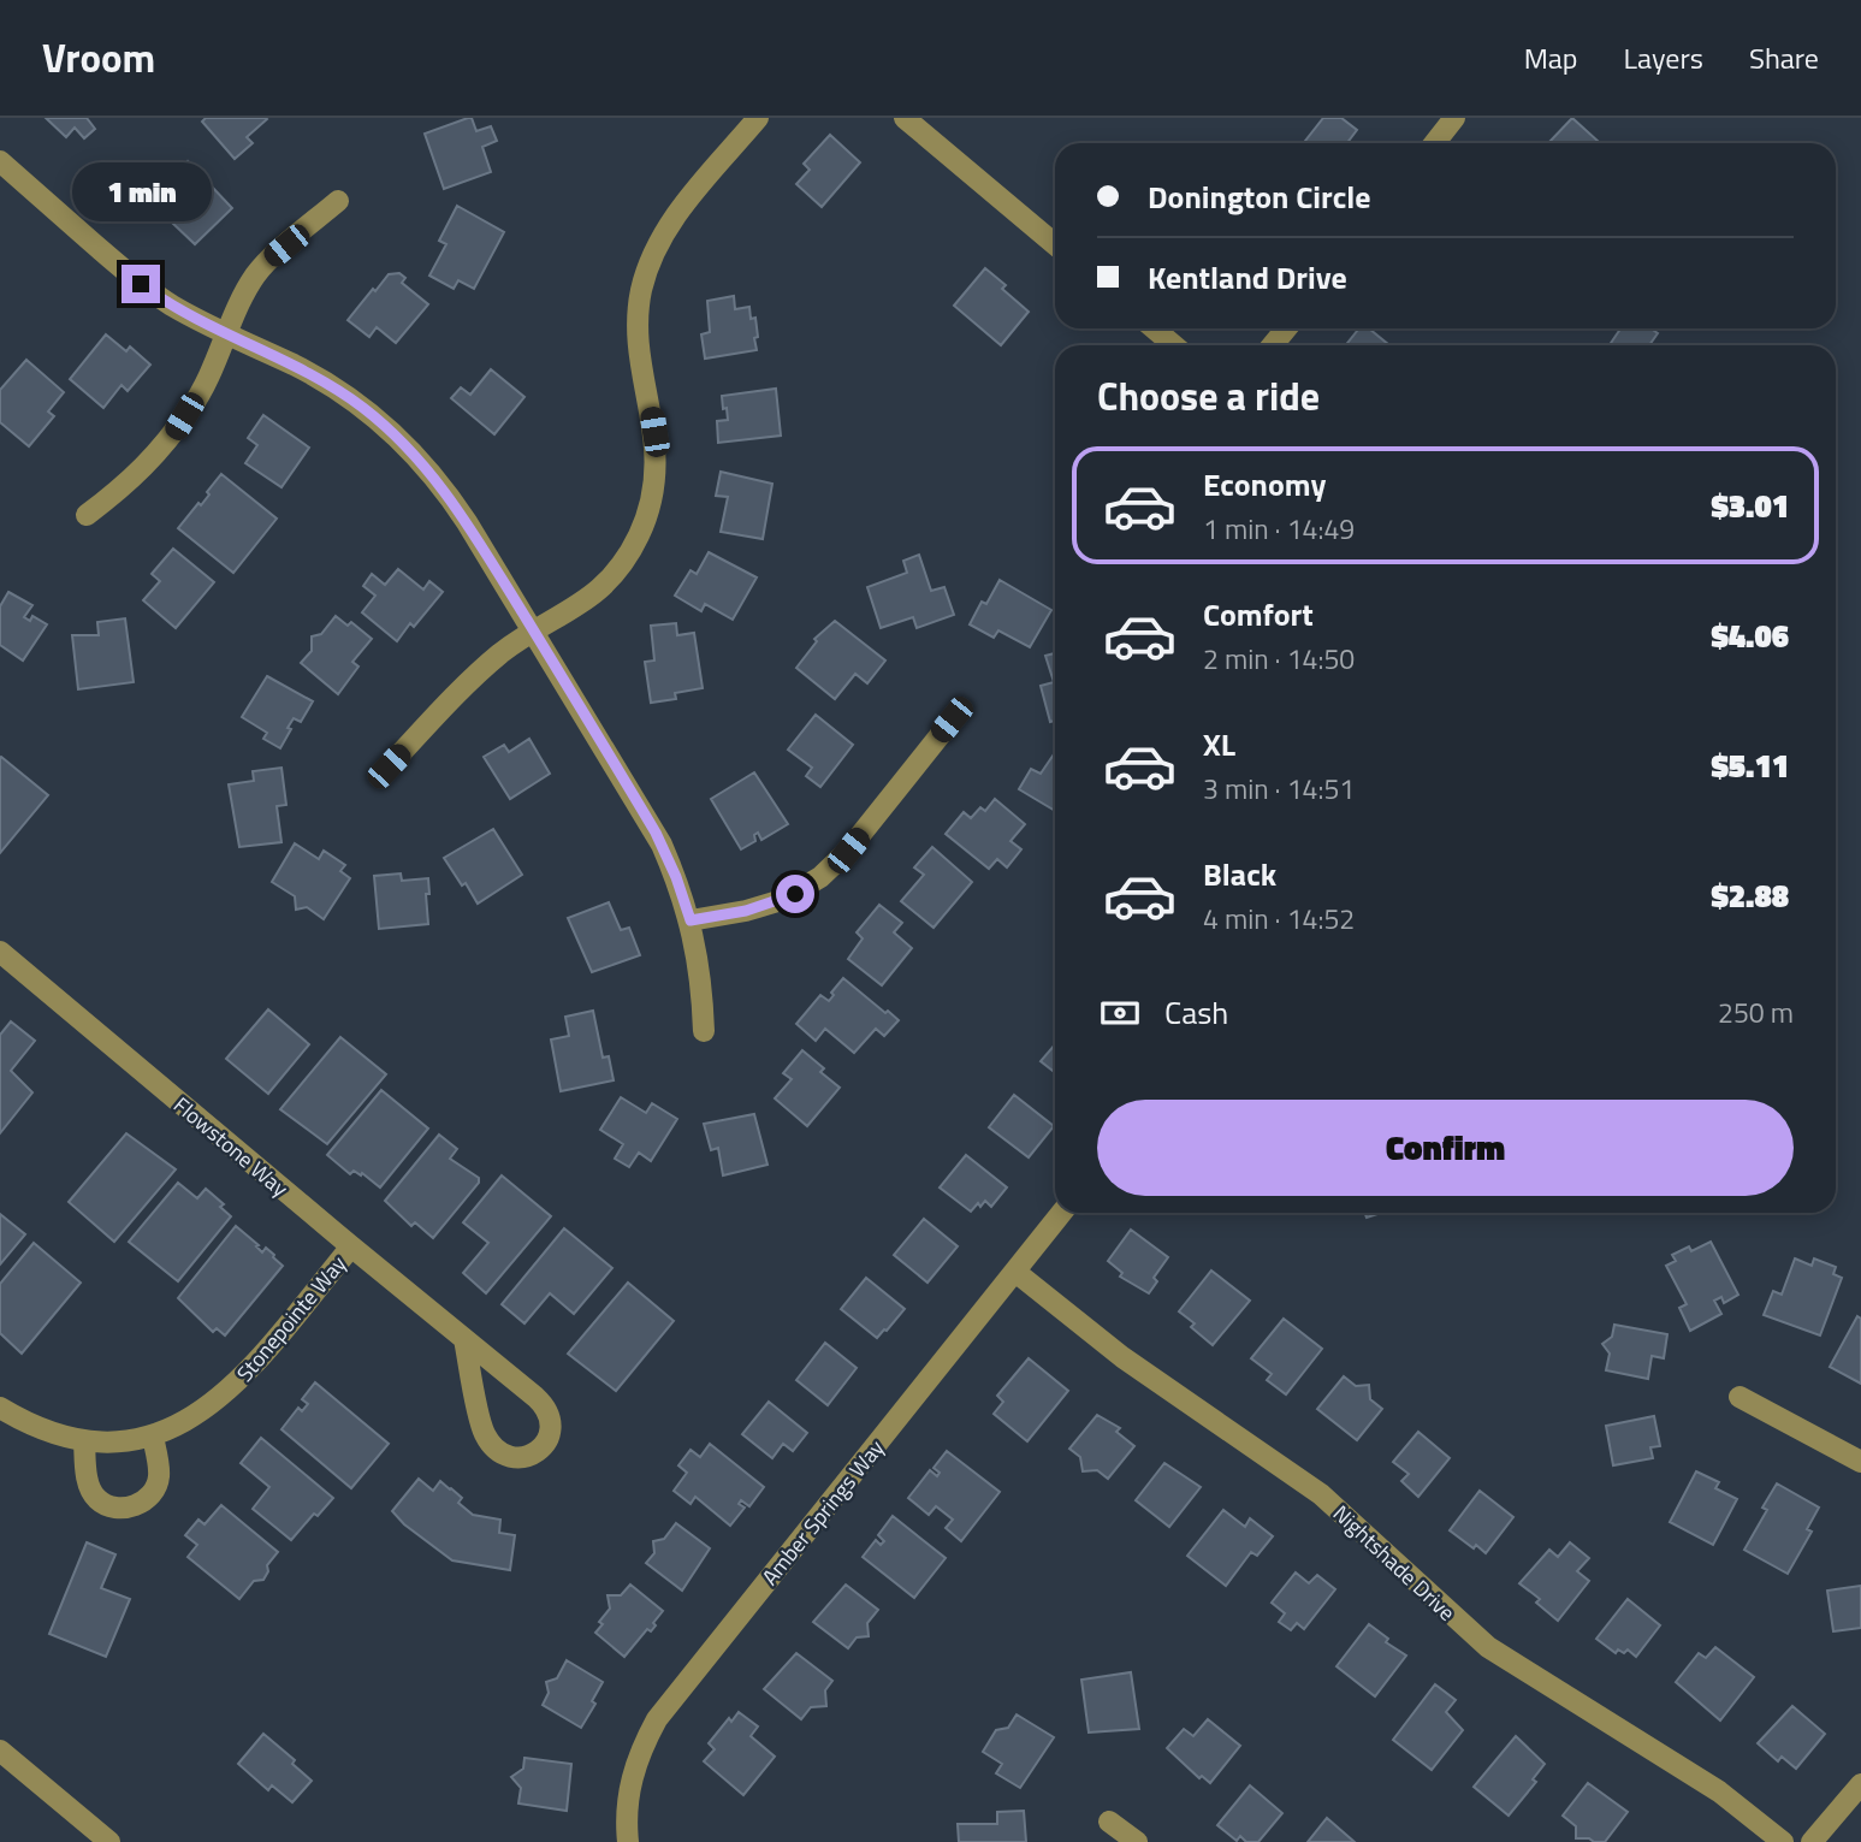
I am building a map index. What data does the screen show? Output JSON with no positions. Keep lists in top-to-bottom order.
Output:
{
  "streets": {
    "street": [
      "Flowstone Way",
      "Stonepointe Way",
      "Amber Springs Way",
      "Nightshade Drive"
    ]
  },
  "crossings": [
    ["Flowstone Way", "Stonepointe Way"],
    ["Amber Springs Way", "Nightshade Drive"]
  ],
  "page": {
    "header": "Vroom",
    "nav": ["Map", "Layers", "Share"],
    "banner": ["Donington Circle", "Kentland Drive"],
    "bubble": "1 min",
    "heading": "Choose a ride",
    "list": [
      {
        "name": "Economy",
        "note": "1 min · 14:49",
        "value": "$3.01"
      },
      {
        "name": "Comfort",
        "note": "2 min · 14:50",
        "value": "$4.06"
      },
      {
        "name": "XL",
        "note": "3 min · 14:51",
        "value": "$5.11"
      },
      {
        "name": "Black",
        "note": "4 min · 14:52",
        "value": "$2.88"
      }
    ],
    "pay": ["Cash", "250 m"],
    "buttons": "Confirm"
  }
}
